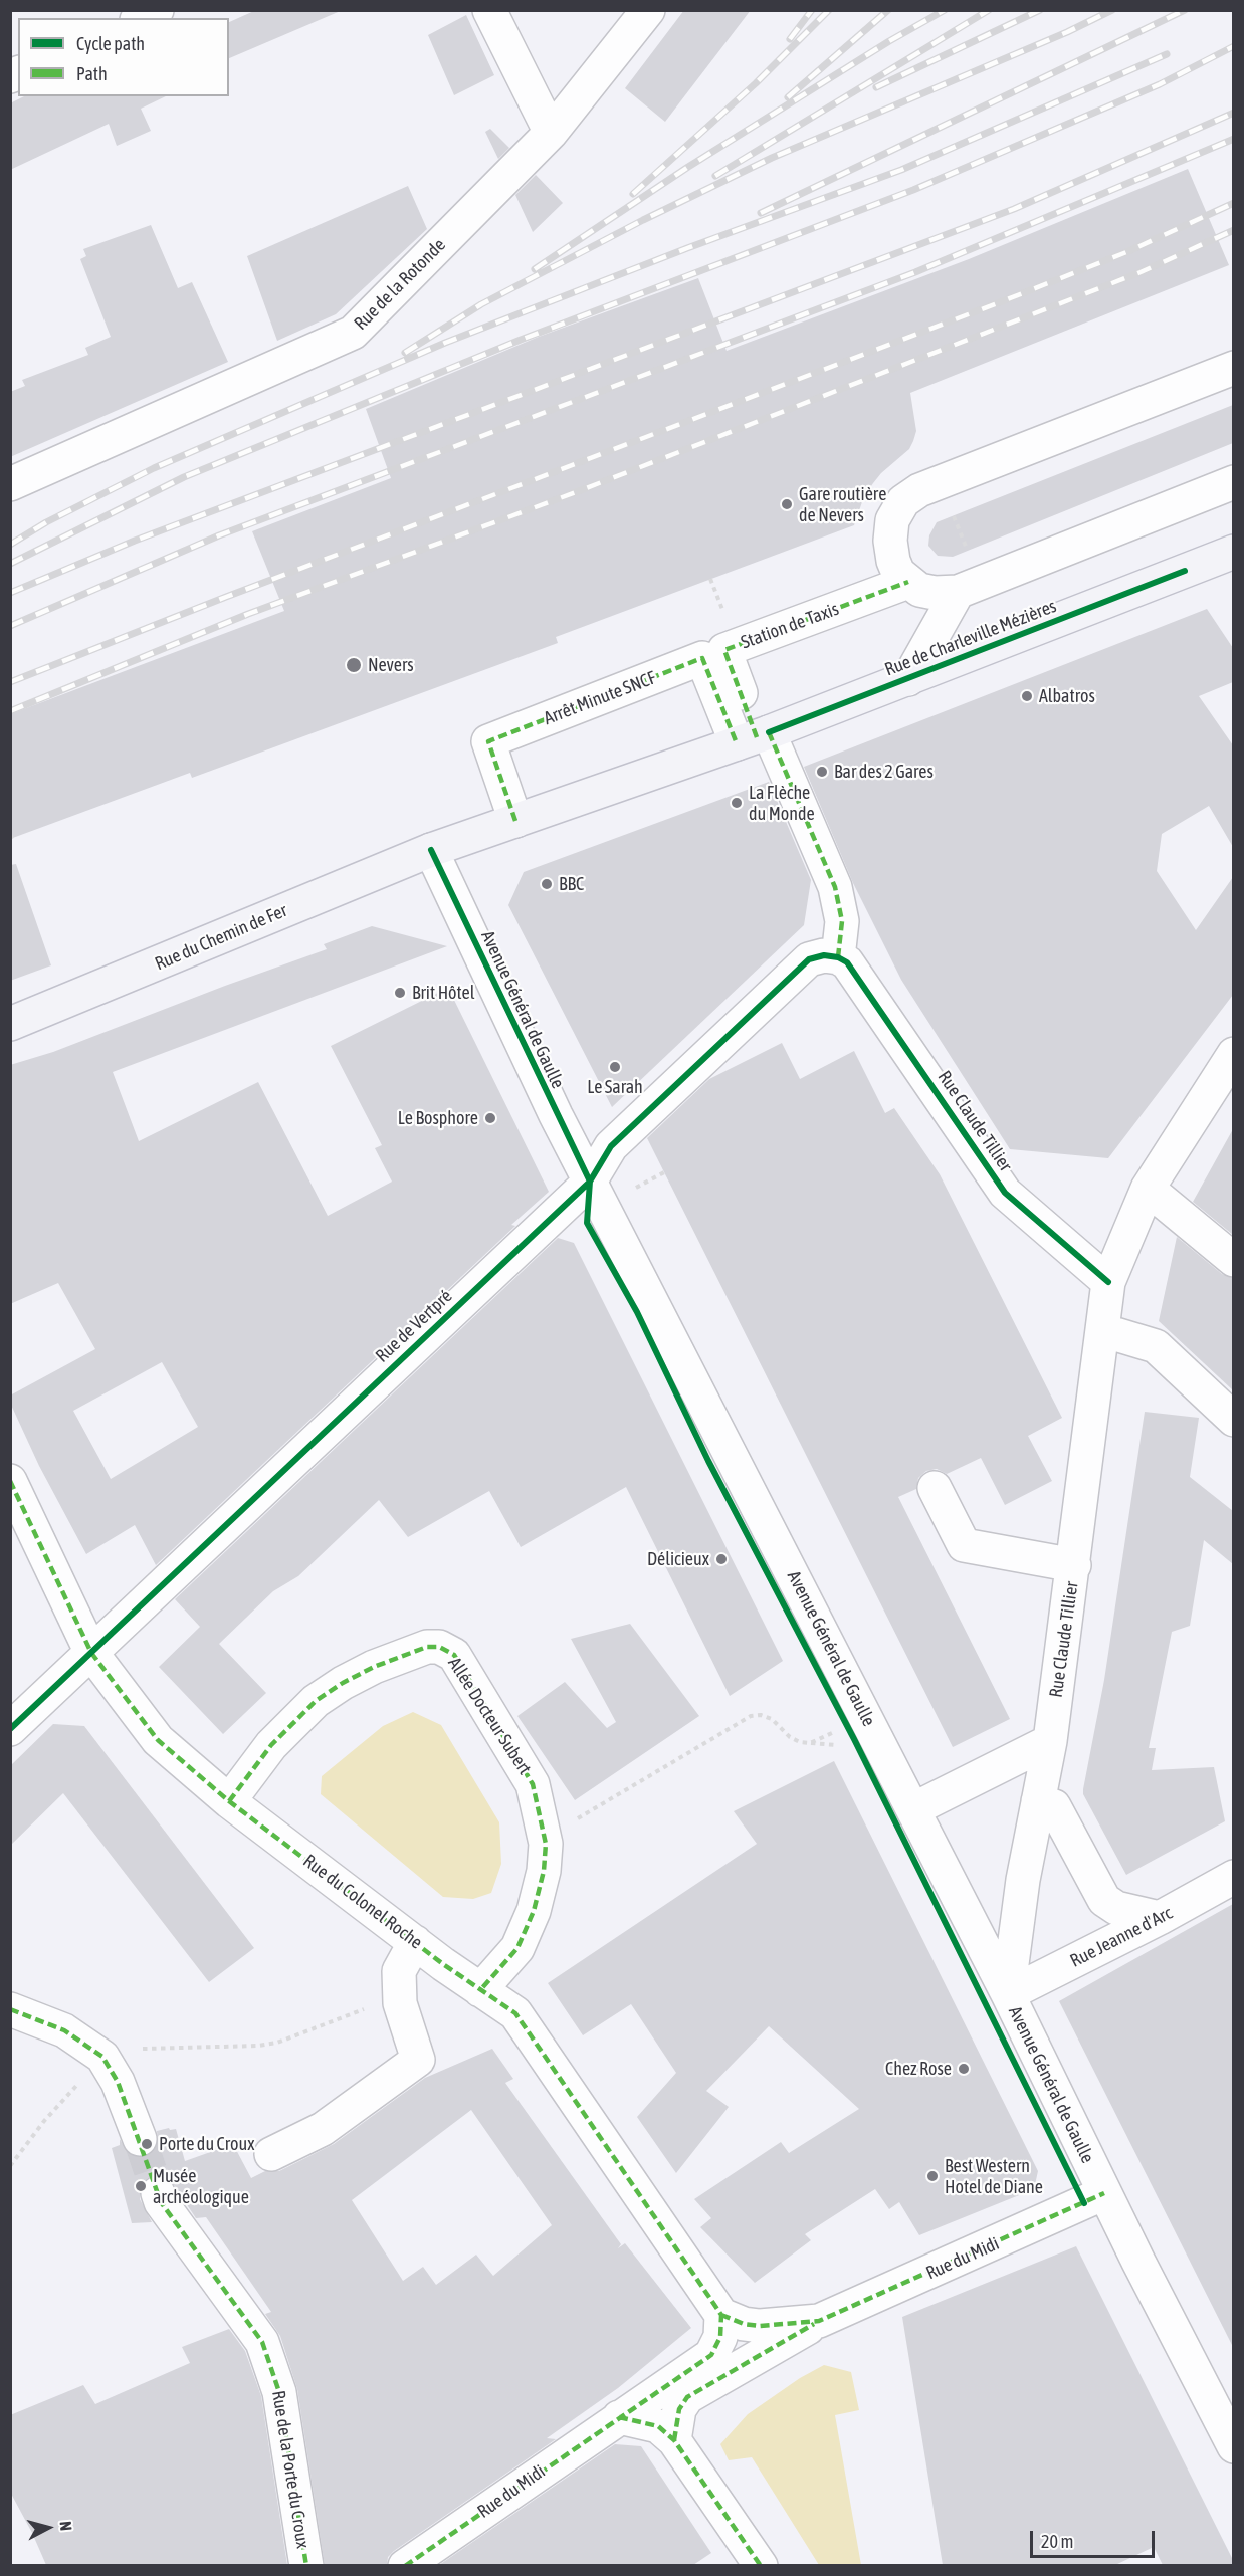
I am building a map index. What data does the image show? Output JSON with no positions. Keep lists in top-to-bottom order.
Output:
{
  "streets": {
    "main road": ["Rue de Charleville Mézières", "Rue du Chemin de Fer"],
    "street": [
      "Rue de la Rotonde",
      "Station de Taxis",
      "Arrêt Minute SNCF",
      "Avenue Général de Gaulle",
      "Rue Claude Tillier",
      "Rue de Vertpré",
      "Allée Docteur Subert",
      "Rue du Colonel Roche",
      "Rue Jeanne d'Arc",
      "Rue du Midi",
      "Rue de la Porte du Croux"
    ]
  },
  "crossings": [
    ["Station de Taxis", "Rue de Charleville Mézières"],
    ["Station de Taxis", "Arrêt Minute SNCF"],
    ["Rue de Charleville Mézières", "Arrêt Minute SNCF"],
    ["Rue de Charleville Mézières", "Rue du Chemin de Fer"],
    ["Rue de Charleville Mézières", "Avenue Général de Gaulle"],
    ["Rue du Chemin de Fer", "Avenue Général de Gaulle"],
    ["Avenue Général de Gaulle", "Rue Claude Tillier"],
    ["Avenue Général de Gaulle", "Rue de Vertpré"],
    ["Avenue Général de Gaulle", "Rue Jeanne d'Arc"],
    ["Avenue Général de Gaulle", "Rue du Midi"],
    ["Rue Claude Tillier", "Rue de Vertpré"],
    ["Rue Claude Tillier", "Rue Jeanne d'Arc"],
    ["Rue de Vertpré", "Rue du Colonel Roche"],
    ["Allée Docteur Subert", "Rue du Colonel Roche"],
    ["Rue du Colonel Roche", "Rue du Midi"]
  ],
  "places": [
    "Gare routière de Nevers",
    "Nevers",
    "Albatros",
    "Bar des 2 Gares",
    "La Flèche du Monde",
    "BBC",
    "Brit Hôtel",
    "Le Sarah",
    "Le Bosphore",
    "Délicieux",
    "Chez Rose",
    "Porte du Croux",
    "Best Western Hotel de Diane",
    "Musée archéologique"
  ],
  "legend": ["Cycle path", "Path"],
  "scale_bar": "20 m",
  "north": "right"
}
